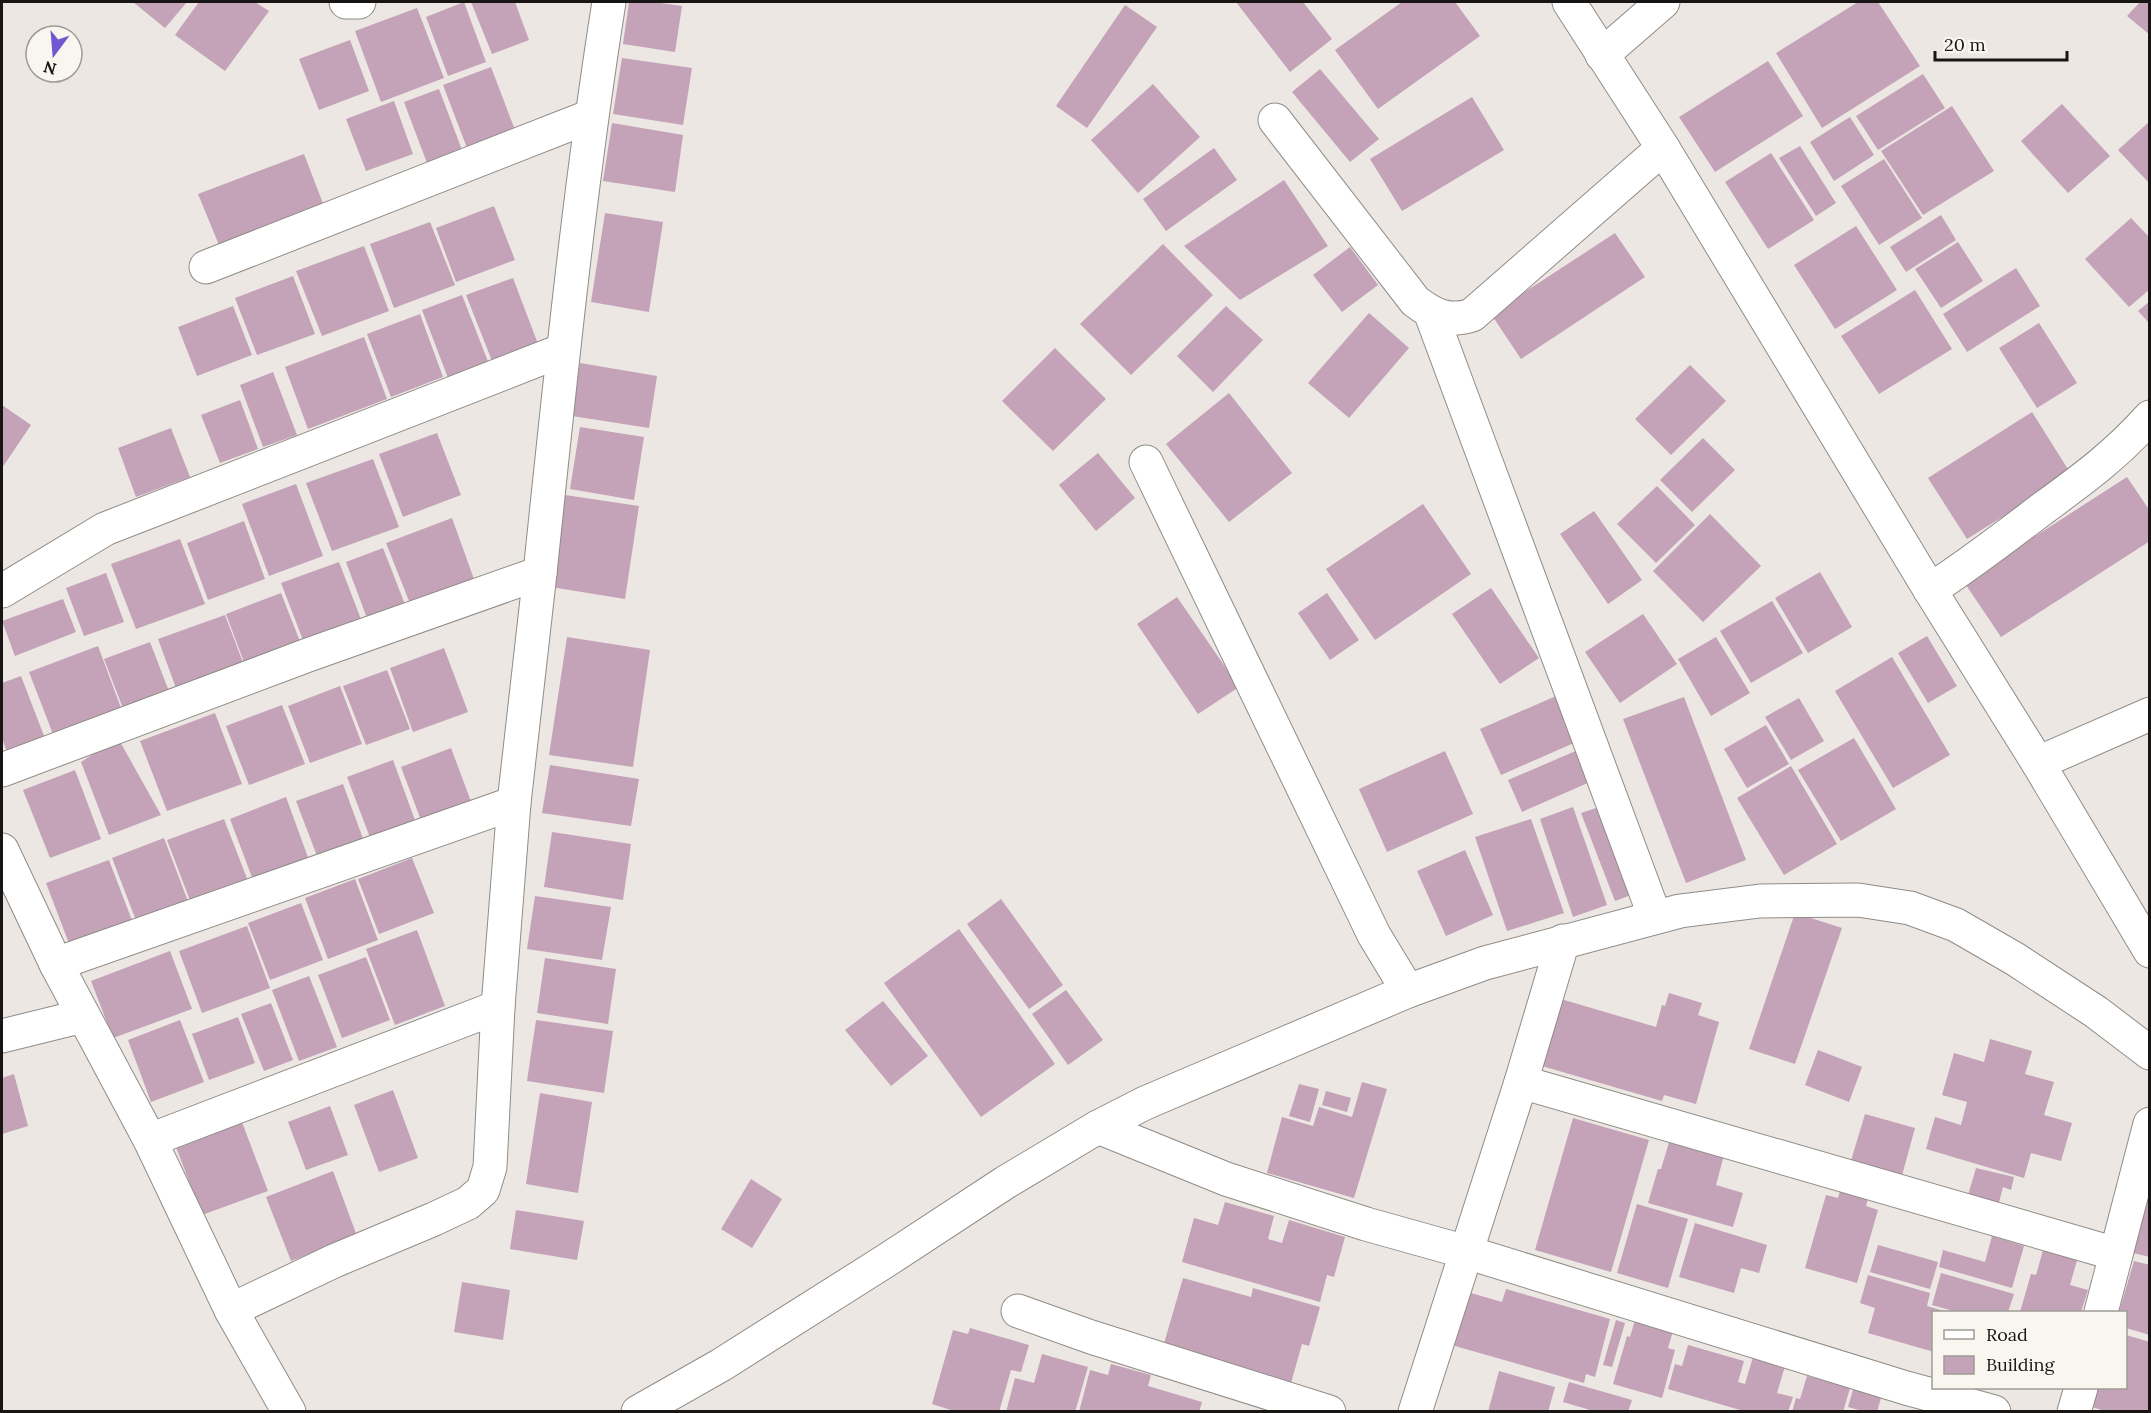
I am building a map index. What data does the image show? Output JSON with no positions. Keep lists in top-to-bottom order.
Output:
{
  "legend": ["Road", "Building"],
  "scale_bar": "20 m",
  "north": "bottom"
}
